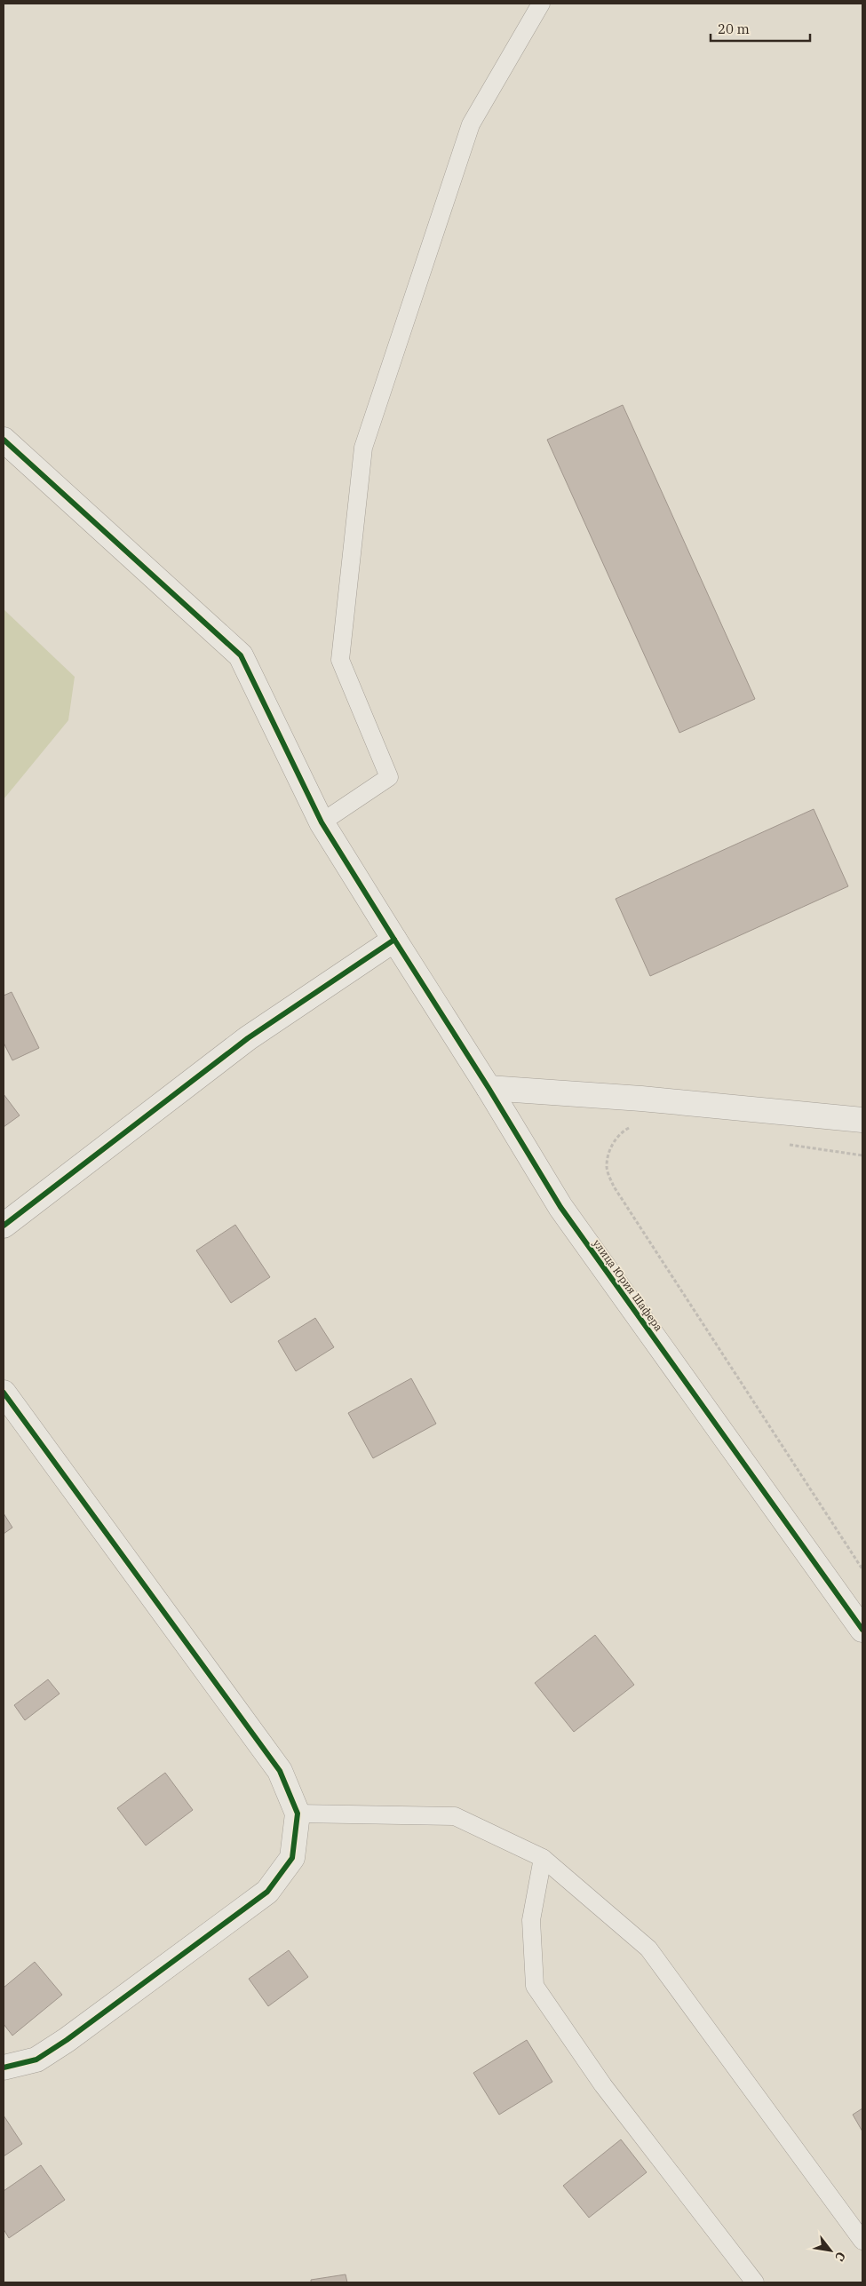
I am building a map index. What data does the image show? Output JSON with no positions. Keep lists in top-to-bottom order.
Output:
{
  "streets": {
    "street": ["улица Юрия Шафера"]
  },
  "scale_bar": "20 m",
  "north": "bottom right"
}
